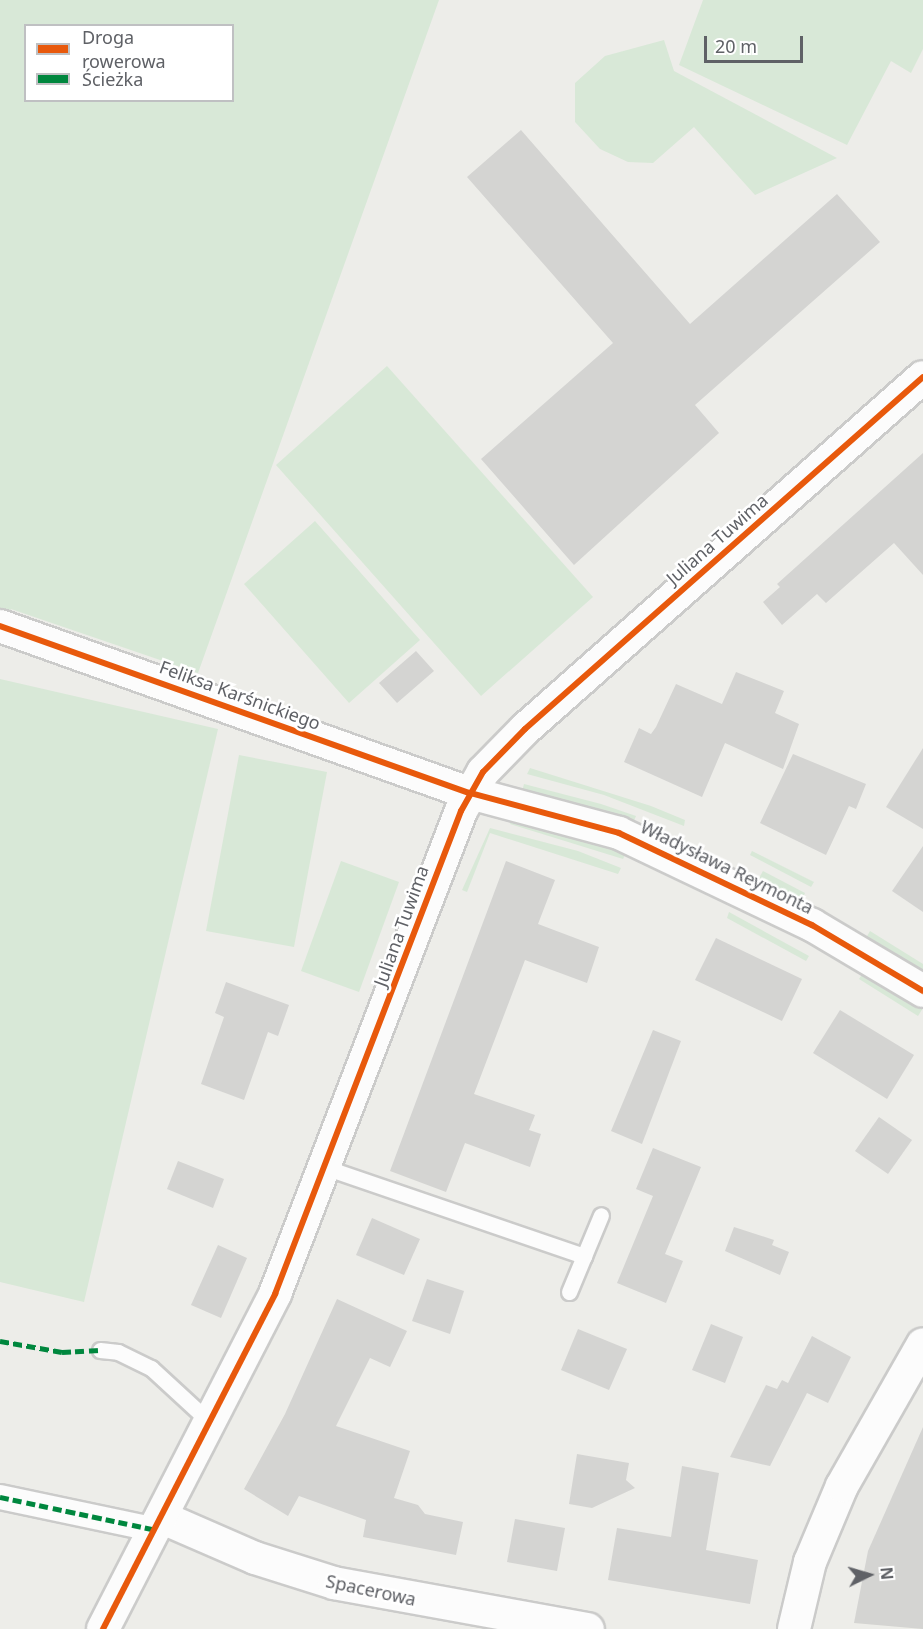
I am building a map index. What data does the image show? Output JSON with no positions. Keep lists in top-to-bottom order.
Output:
{
  "streets": {
    "street": [
      "Juliana Tuwima",
      "Feliksa Karśnickiego",
      "Władysława Reymonta",
      "Spacerowa"
    ]
  },
  "crossings": [
    ["Juliana Tuwima", "Feliksa Karśnickiego"],
    ["Juliana Tuwima", "Władysława Reymonta"],
    ["Juliana Tuwima", "Spacerowa"],
    ["Feliksa Karśnickiego", "Władysława Reymonta"]
  ],
  "legend": ["Droga rowerowa", "Ścieżka"],
  "scale_bar": "20 m",
  "north": "right"
}
